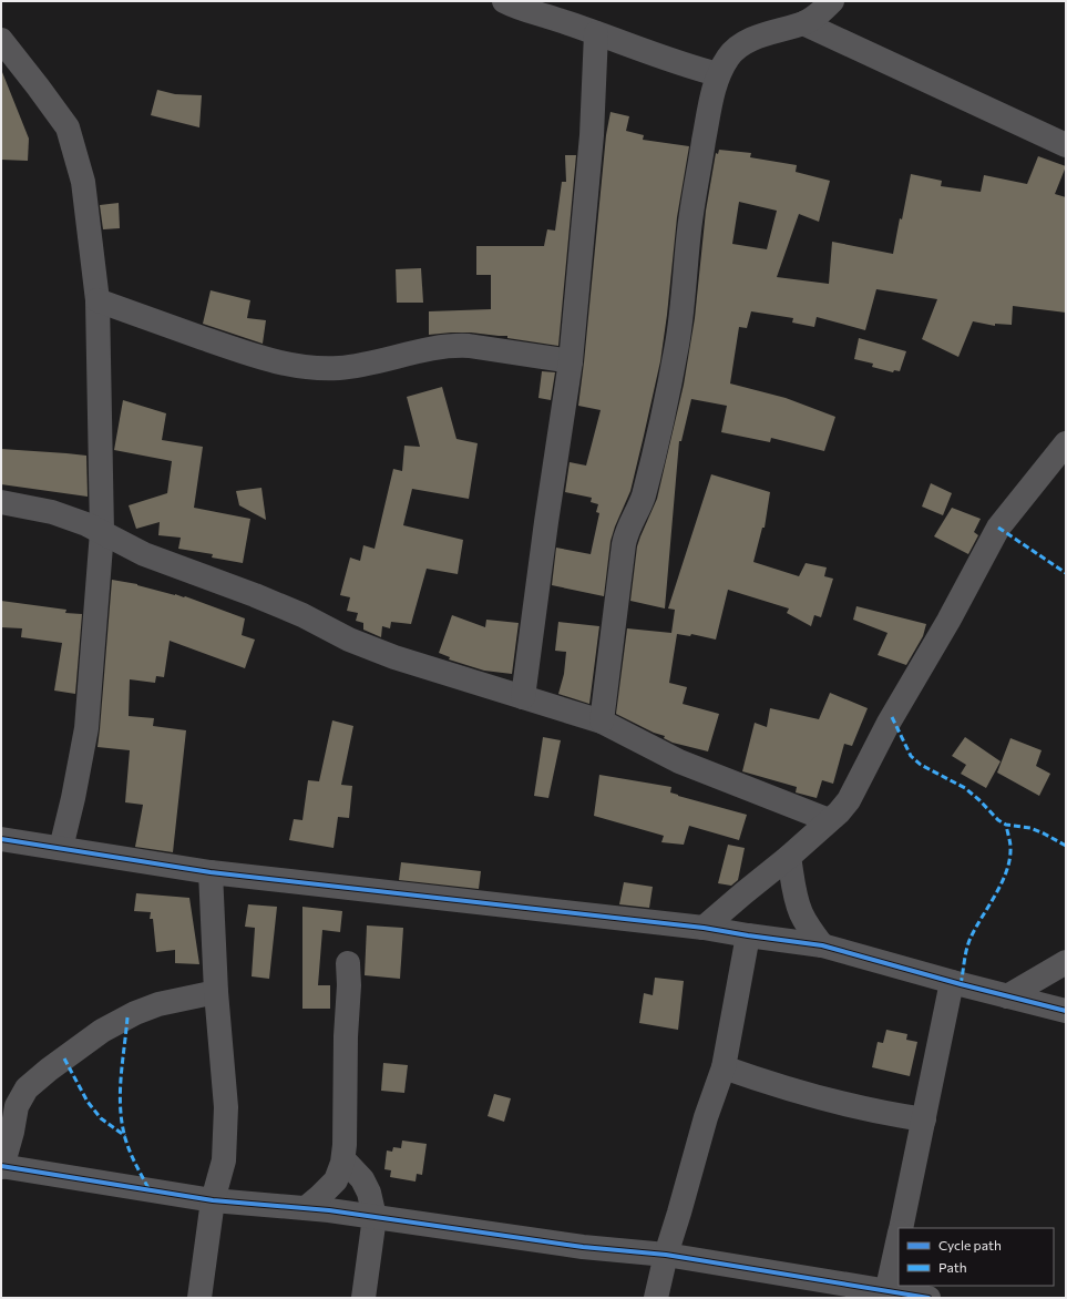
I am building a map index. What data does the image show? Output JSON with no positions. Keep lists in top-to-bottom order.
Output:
{
  "legend": ["Cycle path", "Path"]
}
